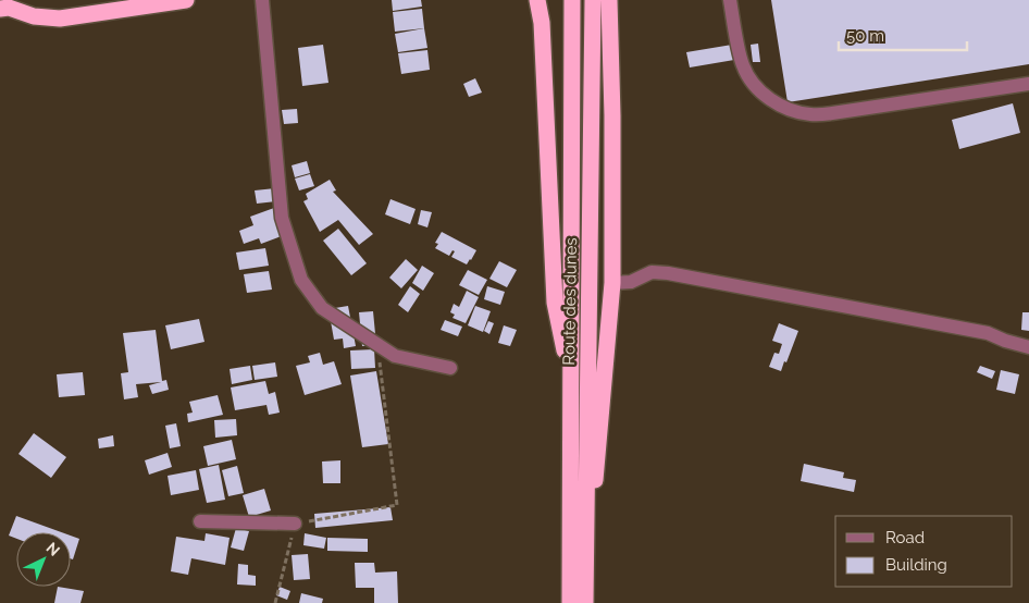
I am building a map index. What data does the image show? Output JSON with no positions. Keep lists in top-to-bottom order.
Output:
{
  "streets": {
    "highway": ["Route des dunes"]
  },
  "legend": ["Road", "Building"],
  "scale_bar": "50 m",
  "north": "top right"
}
